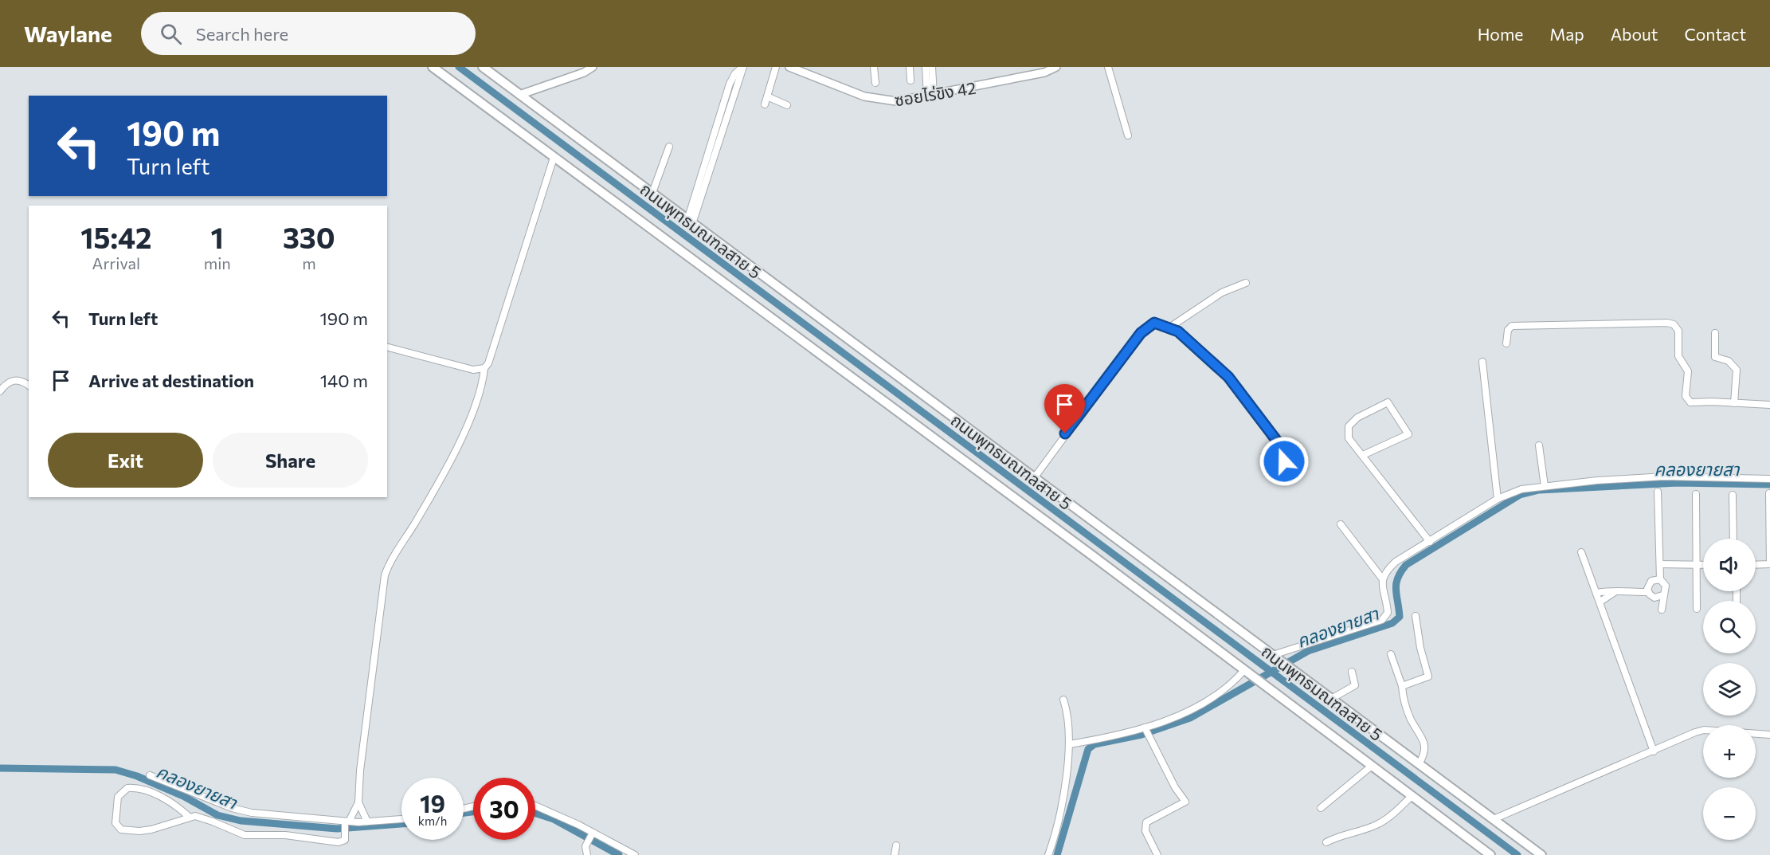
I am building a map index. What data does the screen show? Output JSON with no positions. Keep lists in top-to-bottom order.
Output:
{
  "streets": {
    "main road": ["ถนนพุทธมณฑลสาย 5"],
    "street": ["ซอยไร่ขิง 42"]
  },
  "water": ["คลองยายสา"],
  "page": {
    "header": "Waylane",
    "search": "Search here",
    "nav": [
      "Home",
      "Map",
      "About",
      "Contact"
    ],
    "turn": ["190 m", "Turn left"],
    "eta": [
      "15:42",
      "Arrival",
      "1",
      "min",
      "330",
      "m"
    ],
    "list": [
      {
        "name": "Turn left",
        "value": "190 m"
      },
      {
        "name": "Arrive at destination",
        "value": "140 m"
      }
    ],
    "buttons": ["Exit", "Share"],
    "map_buttons": ["+", "−"],
    "speed": "19 km/h",
    "limit": "30"
  }
}
